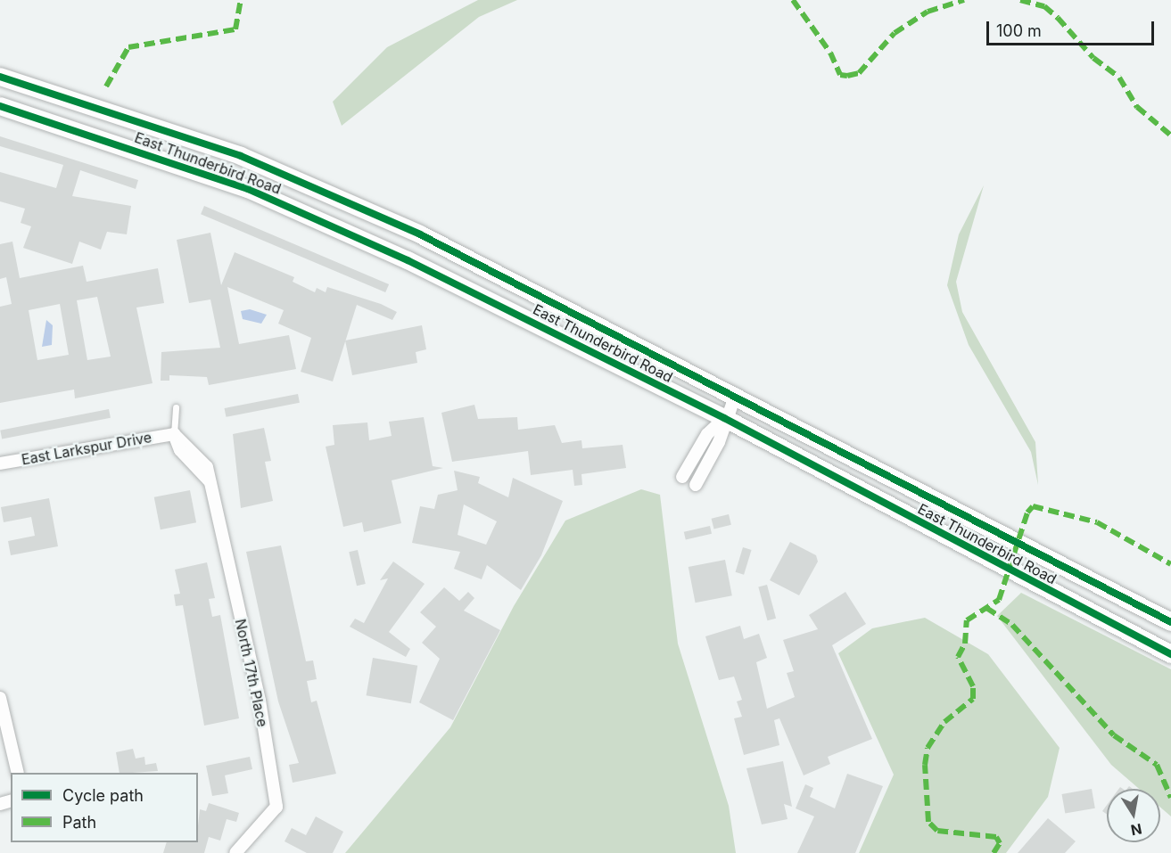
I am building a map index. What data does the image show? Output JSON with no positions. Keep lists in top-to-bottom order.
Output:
{
  "streets": {
    "main road": ["East Thunderbird Road"],
    "street": ["East Larkspur Drive", "North 17th Place"]
  },
  "crossings": [
    ["East Larkspur Drive", "North 17th Place"]
  ],
  "legend": ["Cycle path", "Path"],
  "scale_bar": "100 m",
  "north": "bottom"
}
